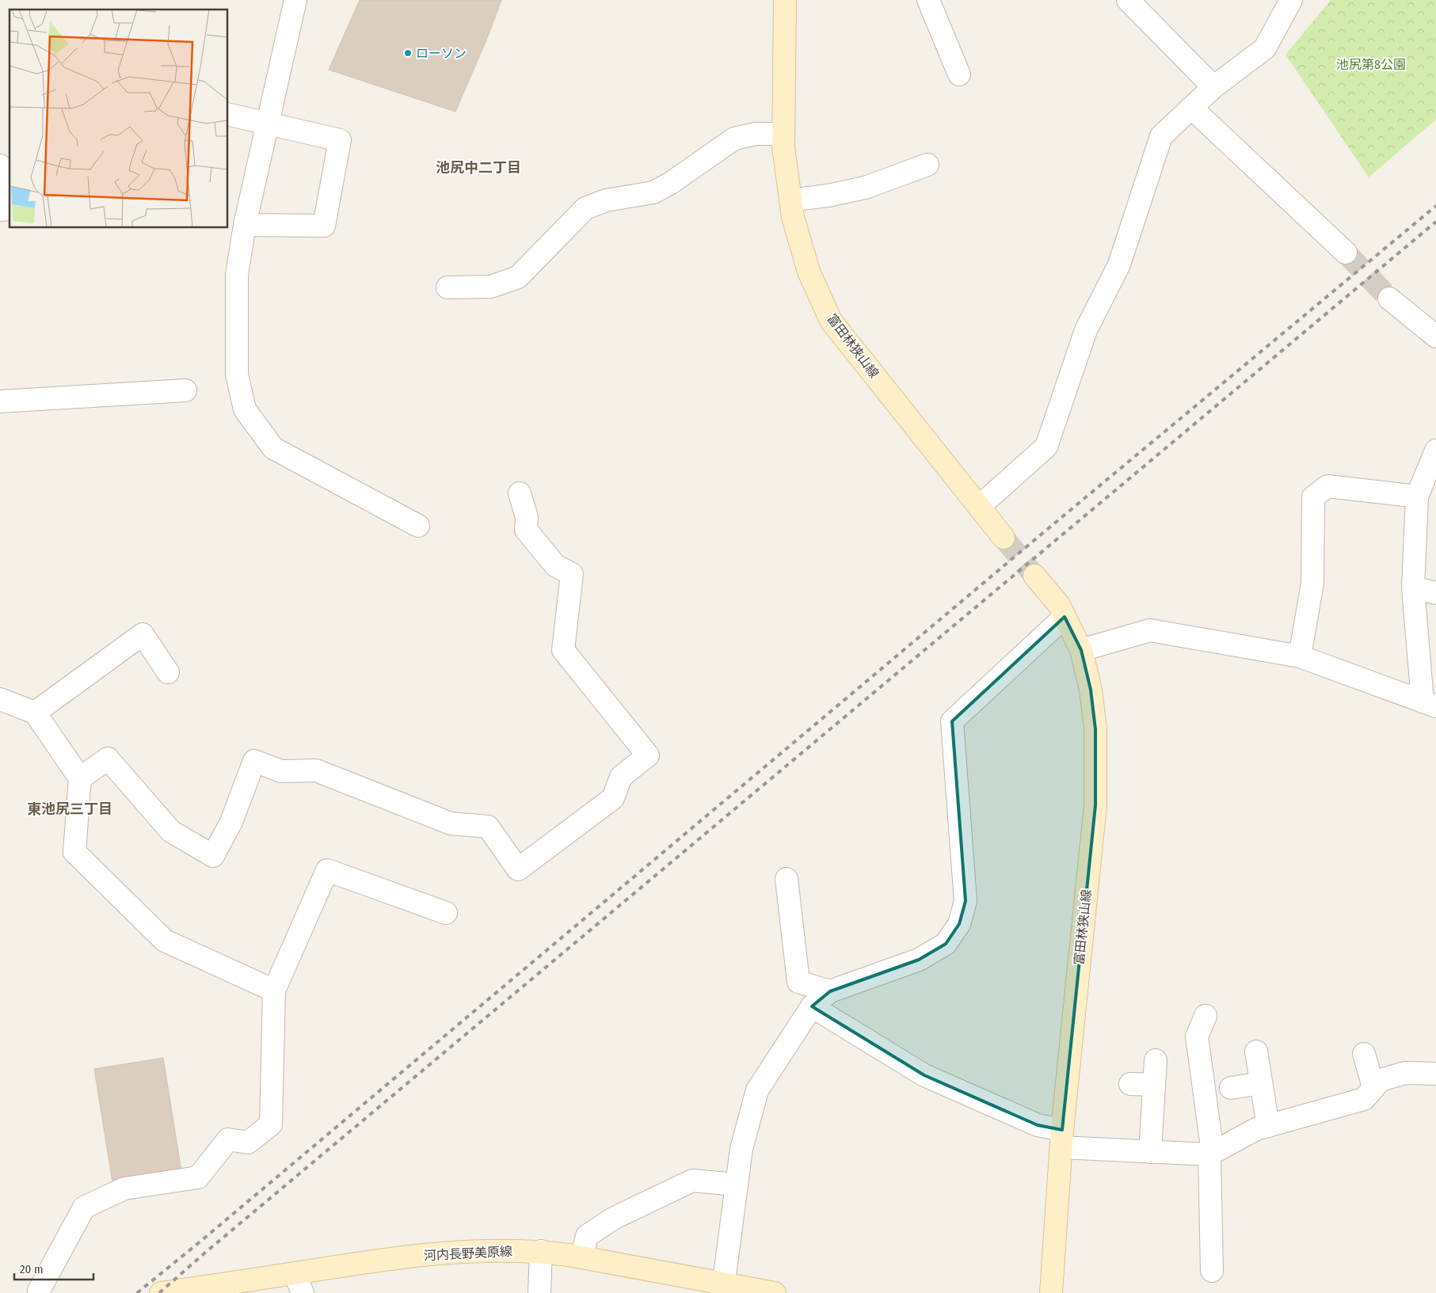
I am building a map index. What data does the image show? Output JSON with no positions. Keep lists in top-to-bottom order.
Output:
{
  "streets": {
    "main road": ["富田林狭山線", "河内長野美原線"]
  },
  "districts": ["池尻中二丁目", "東池尻三丁目"],
  "parks": ["池尻第8公園"],
  "places": ["ローソン"],
  "scale_bar": "20 m"
}
